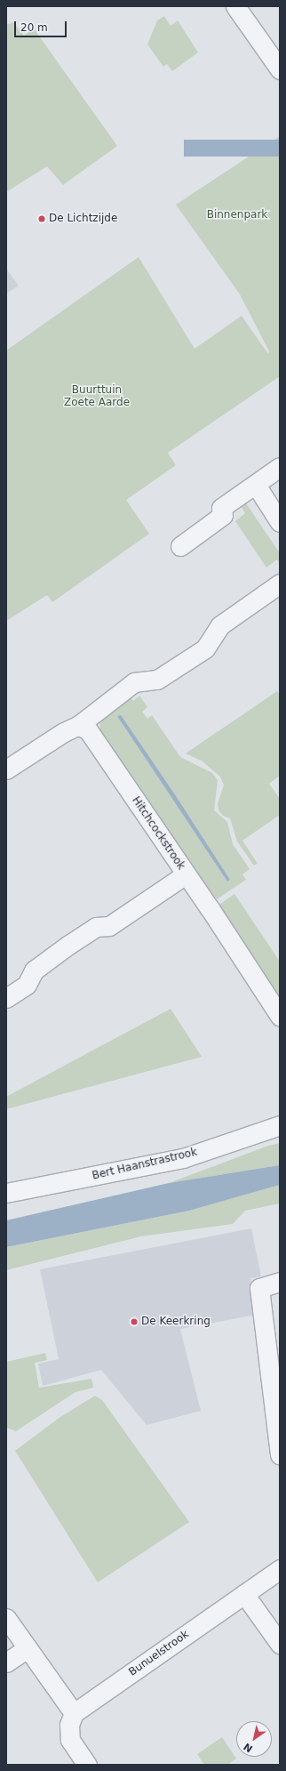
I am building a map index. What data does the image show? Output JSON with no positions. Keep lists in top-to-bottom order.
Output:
{
  "streets": {
    "street": ["Hitchcockstrook", "Bert Haanstrastrook", "Bunuelstrook"]
  },
  "parks": ["Binnenpark", "Buurttuin Zoete Aarde"],
  "places": ["De Lichtzijde", "De Keerkring"],
  "scale_bar": "20 m",
  "north": "bottom left"
}
